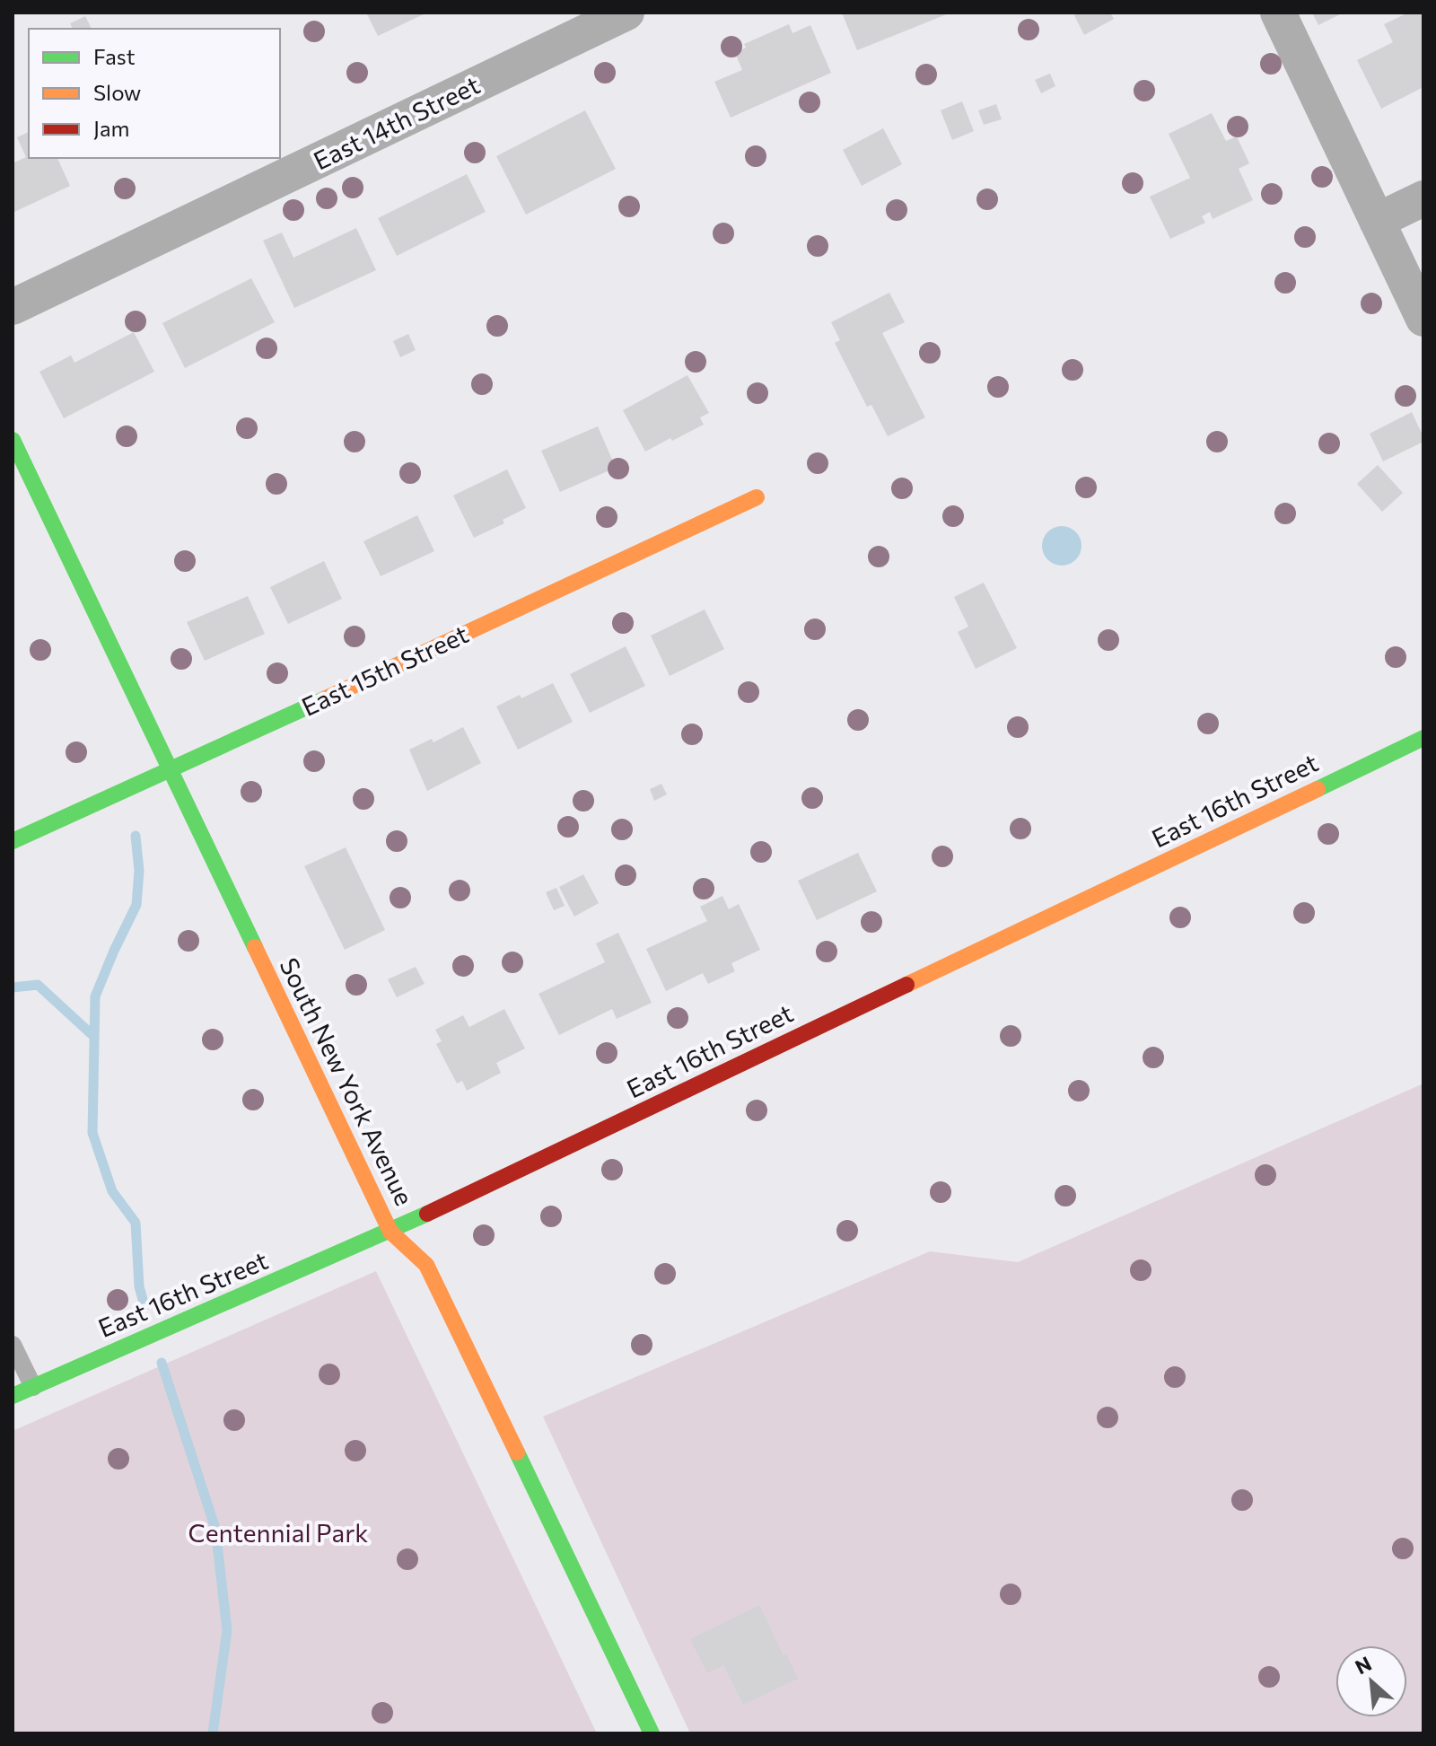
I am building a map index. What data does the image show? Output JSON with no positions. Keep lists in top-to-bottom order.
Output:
{
  "streets": {
    "street": [
      "East 14th Street",
      "East 15th Street",
      "East 16th Street",
      "South New York Avenue"
    ]
  },
  "crossings": [
    ["East 15th Street", "South New York Avenue"],
    ["East 16th Street", "South New York Avenue"]
  ],
  "parks": ["Centennial Park"],
  "legend": ["Fast", "Slow", "Jam"],
  "north": "top left"
}
